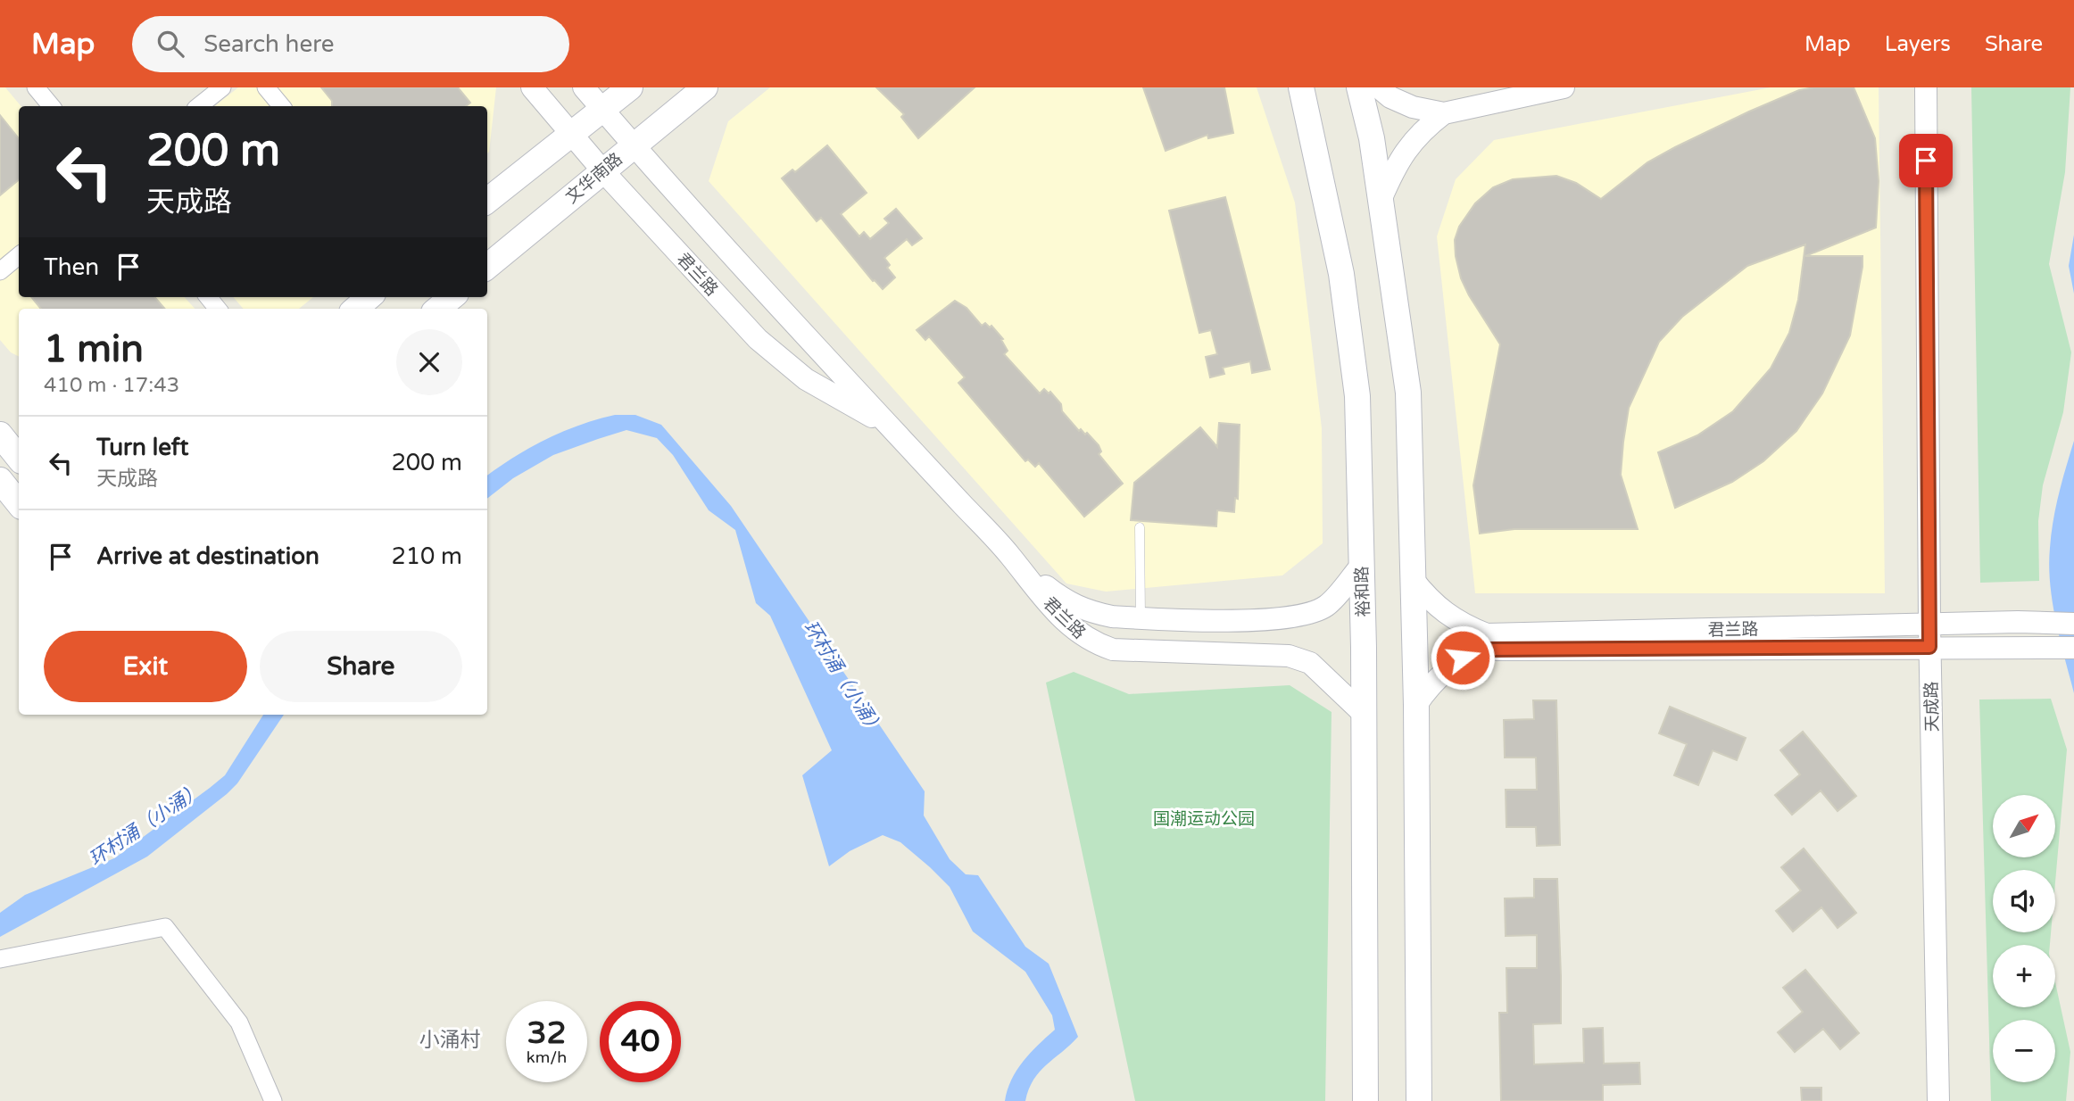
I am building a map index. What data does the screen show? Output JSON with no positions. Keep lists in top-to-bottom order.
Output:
{
  "streets": {
    "main road": ["文华南路", "裕和路"],
    "street": ["君兰路", "天成路"]
  },
  "crossings": [
    ["文华南路", "君兰路"],
    ["君兰路", "裕和路"],
    ["君兰路", "天成路"]
  ],
  "districts": ["小涌村"],
  "water": ["环村涌（小涌）"],
  "parks": ["国潮运动公园"],
  "north": "top right",
  "page": {
    "header": "Map",
    "search": "Search here",
    "nav": ["Map", "Layers", "Share"],
    "turn": ["200 m", "天成路"],
    "then": "Then",
    "heading": ["1 min", "410 m · 17:43"],
    "list": [
      {
        "name": "Turn left",
        "note": "天成路",
        "value": "200 m"
      },
      {
        "name": "Arrive at destination",
        "value": "210 m"
      }
    ],
    "buttons": ["Exit", "Share"],
    "map_buttons": ["+", "−"],
    "speed": "32 km/h",
    "limit": "40"
  }
}
